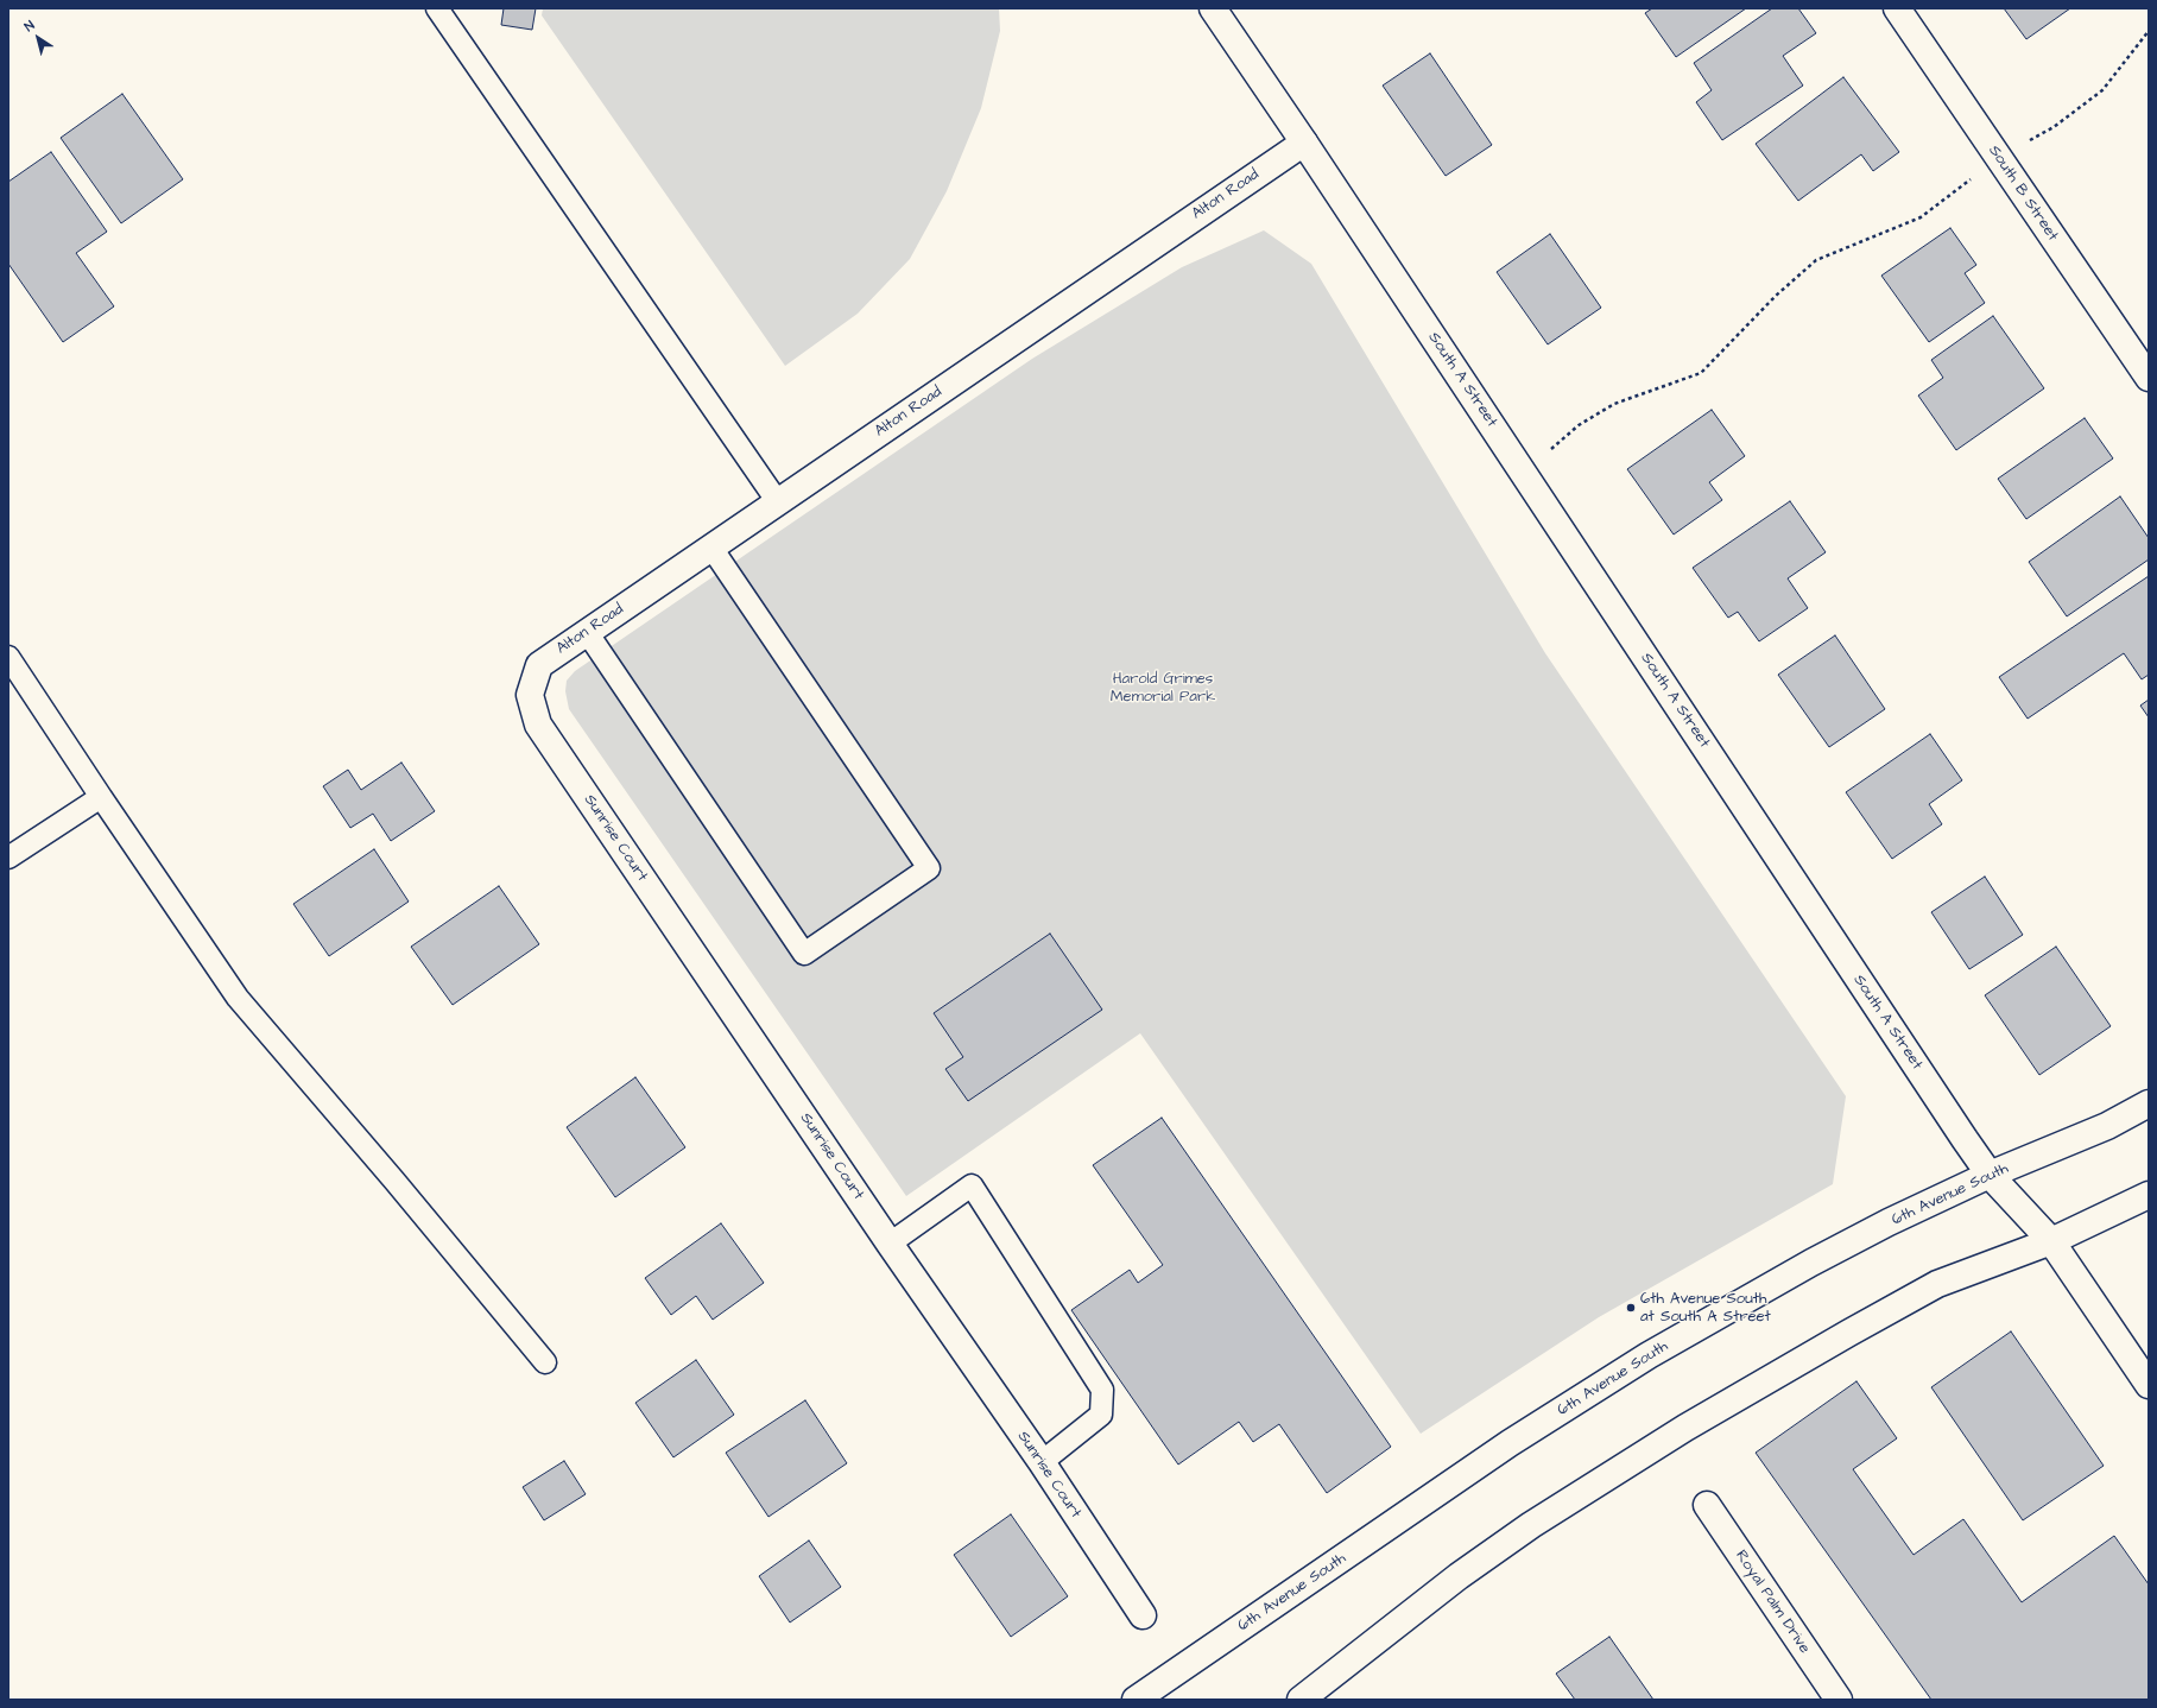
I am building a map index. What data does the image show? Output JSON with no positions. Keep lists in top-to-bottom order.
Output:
{
  "streets": {
    "street": [
      "South B Street",
      "Alton Road",
      "South A Street",
      "Sunrise Court",
      "6th Avenue South",
      "Royal Palm Drive"
    ]
  },
  "crossings": [
    ["Alton Road", "South A Street"],
    ["Alton Road", "Sunrise Court"],
    ["South A Street", "6th Avenue South"]
  ],
  "parks": ["Harold Grimes Memorial Park"],
  "places": ["6th Avenue South at South A Street"],
  "north": "top left"
}
